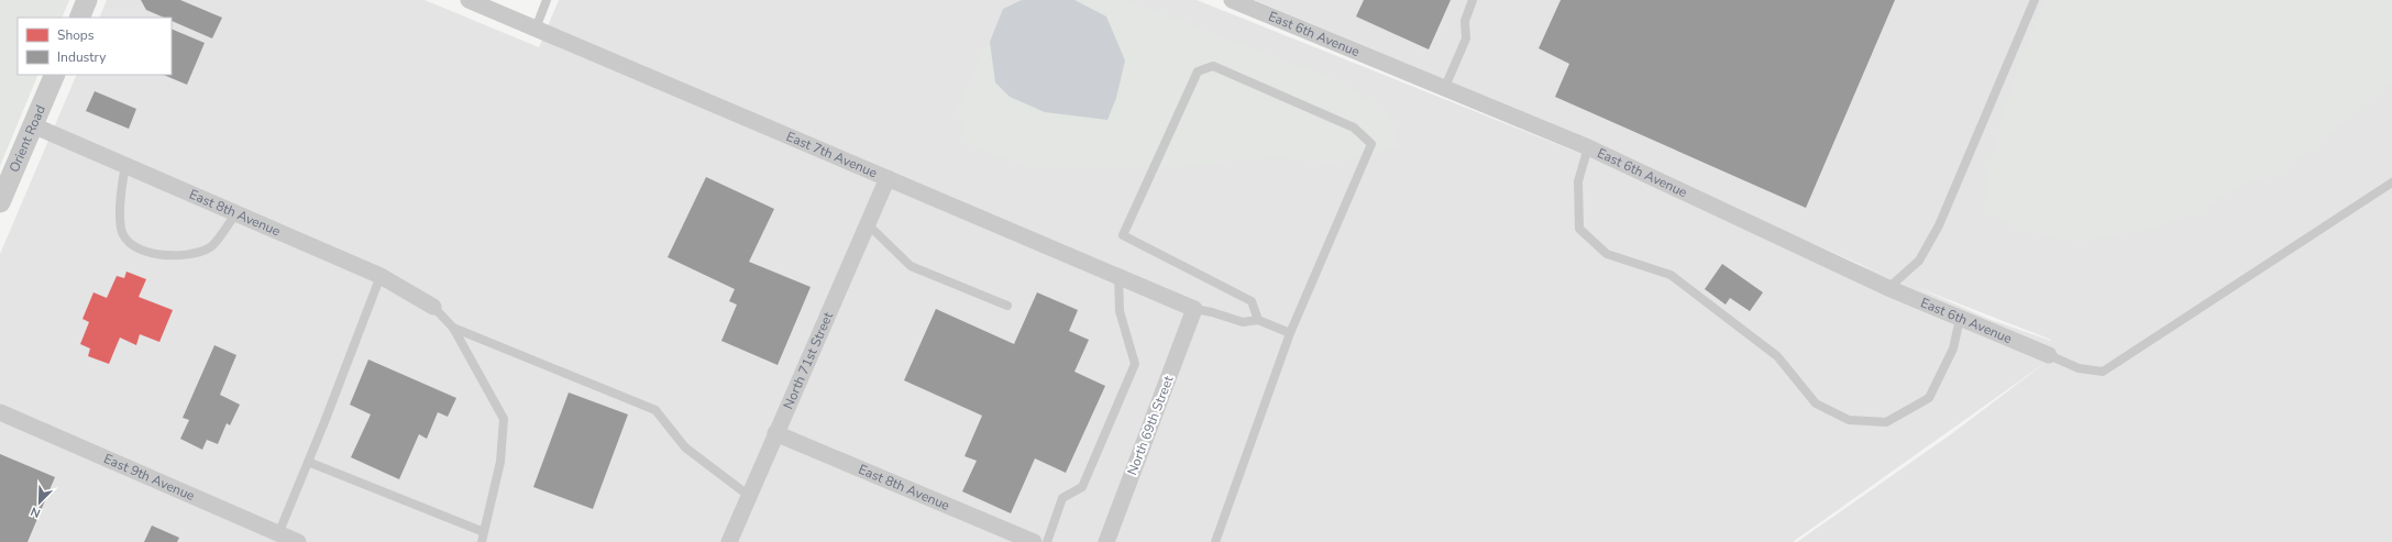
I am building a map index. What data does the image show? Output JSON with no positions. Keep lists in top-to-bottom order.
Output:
{
  "streets": {
    "street": [
      "East 6th Avenue",
      "Orient Road",
      "East 7th Avenue",
      "East 8th Avenue",
      "North 71st Street",
      "North 69th Street",
      "East 9th Avenue"
    ]
  },
  "crossings": [
    ["Orient Road", "East 8th Avenue"],
    ["East 7th Avenue", "North 71st Street"],
    ["East 7th Avenue", "North 69th Street"],
    ["East 8th Avenue", "North 71st Street"]
  ],
  "legend": ["Shops", "Industry"],
  "north": "bottom left"
}
